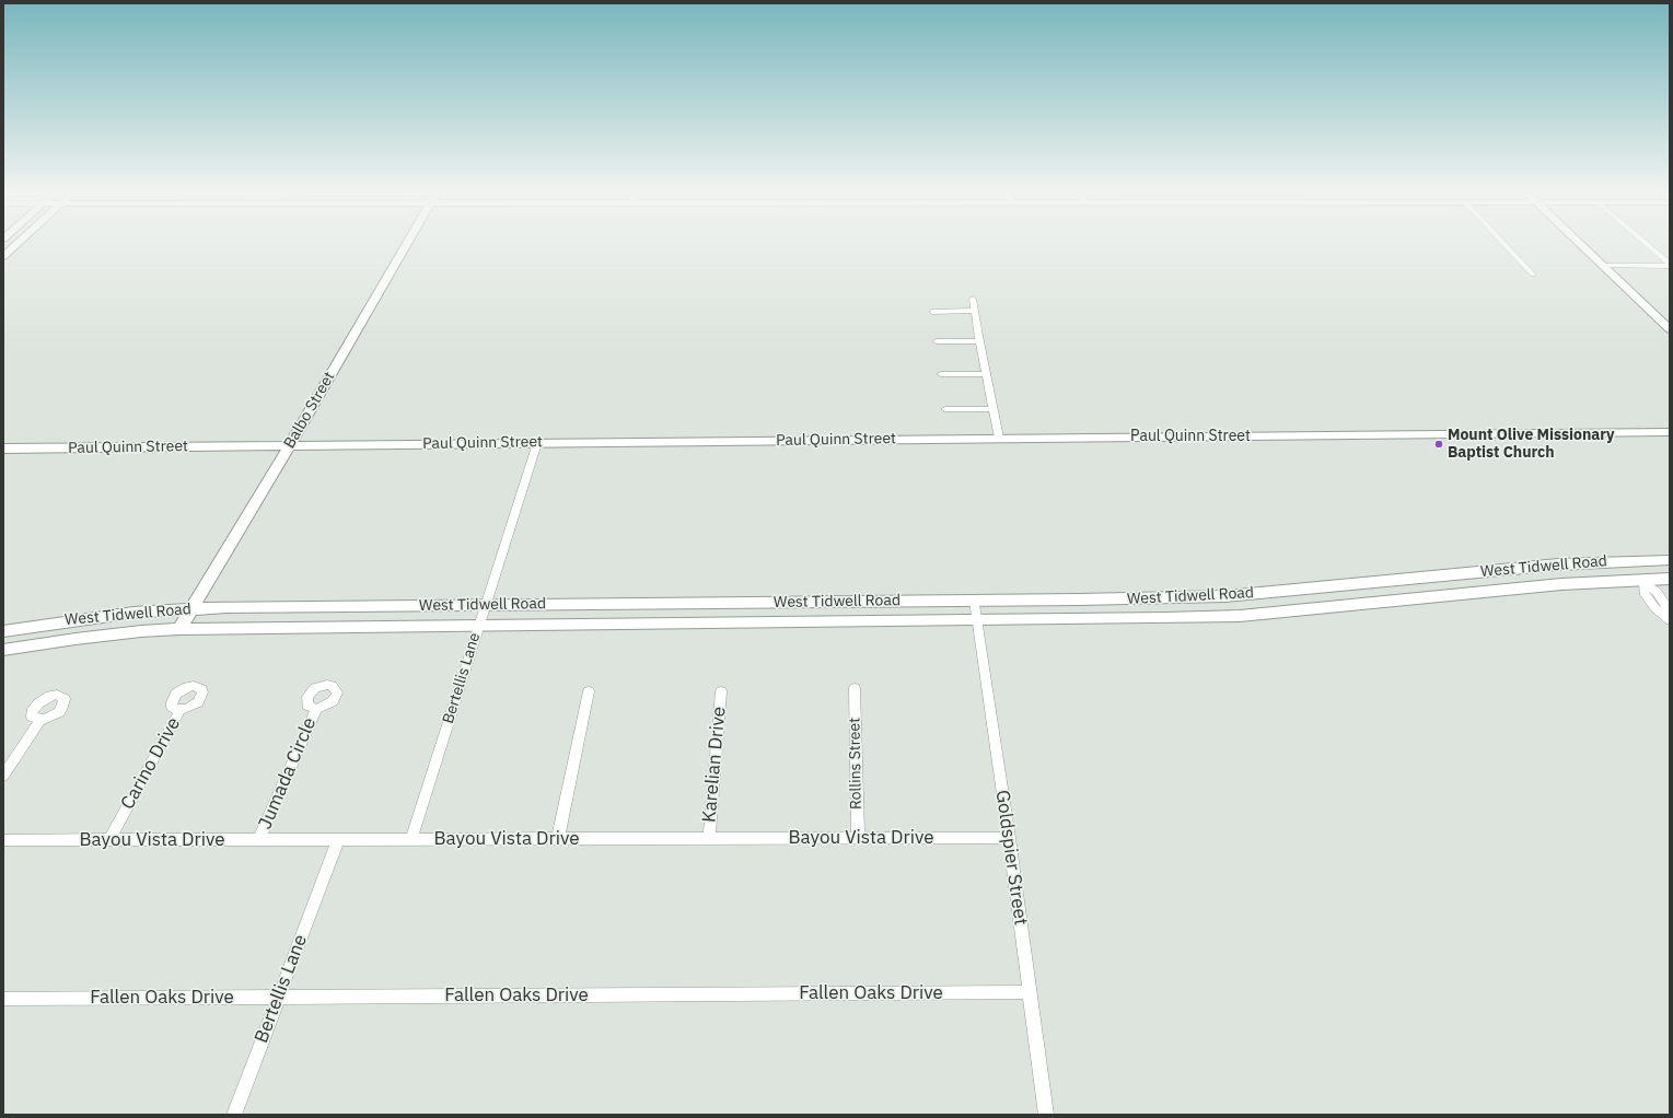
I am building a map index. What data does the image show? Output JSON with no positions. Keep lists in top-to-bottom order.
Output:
{
  "streets": {
    "street": [
      "Balbo Street",
      "Paul Quinn Street",
      "West Tidwell Road",
      "Bertellis Lane",
      "Carino Drive",
      "Rollins Street",
      "Karelian Drive",
      "Jumada Circle",
      "Bayou Vista Drive",
      "Goldspier Street",
      "Fallen Oaks Drive"
    ]
  },
  "crossings": [
    ["Balbo Street", "Paul Quinn Street"],
    ["Balbo Street", "West Tidwell Road"],
    ["Paul Quinn Street", "Bertellis Lane"],
    ["West Tidwell Road", "Bertellis Lane"],
    ["West Tidwell Road", "Goldspier Street"],
    ["Bertellis Lane", "Bayou Vista Drive"],
    ["Bertellis Lane", "Fallen Oaks Drive"],
    ["Carino Drive", "Bayou Vista Drive"],
    ["Rollins Street", "Bayou Vista Drive"],
    ["Karelian Drive", "Bayou Vista Drive"],
    ["Jumada Circle", "Bayou Vista Drive"],
    ["Bayou Vista Drive", "Goldspier Street"],
    ["Goldspier Street", "Fallen Oaks Drive"]
  ],
  "places": ["Mount Olive Missionary Baptist Church"]
}
